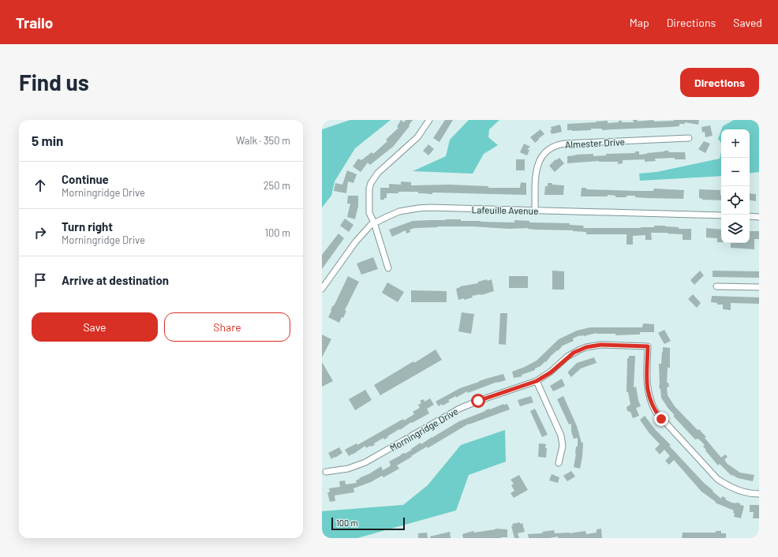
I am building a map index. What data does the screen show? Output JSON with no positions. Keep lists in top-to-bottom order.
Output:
{
  "streets": {
    "street": ["Almester Drive", "Lafeuille Avenue", "Morningridge Drive"]
  },
  "crossings": [
    ["Almester Drive", "Lafeuille Avenue"]
  ],
  "scale_bar": "100 m",
  "page": {
    "header": "Trailo",
    "nav": ["Map", "Directions", "Saved"],
    "buttons": [
      "Directions",
      ["Save", "Share"]
    ],
    "title": "Find us",
    "heading": ["5 min", "Walk · 350 m"],
    "map_buttons": ["+", "−"],
    "list": [
      ["Continue", "Morningridge Drive", "250 m"],
      ["Turn right", "Morningridge Drive", "100 m"],
      "Arrive at destination"
    ],
    "scale": "100 m"
  }
}
